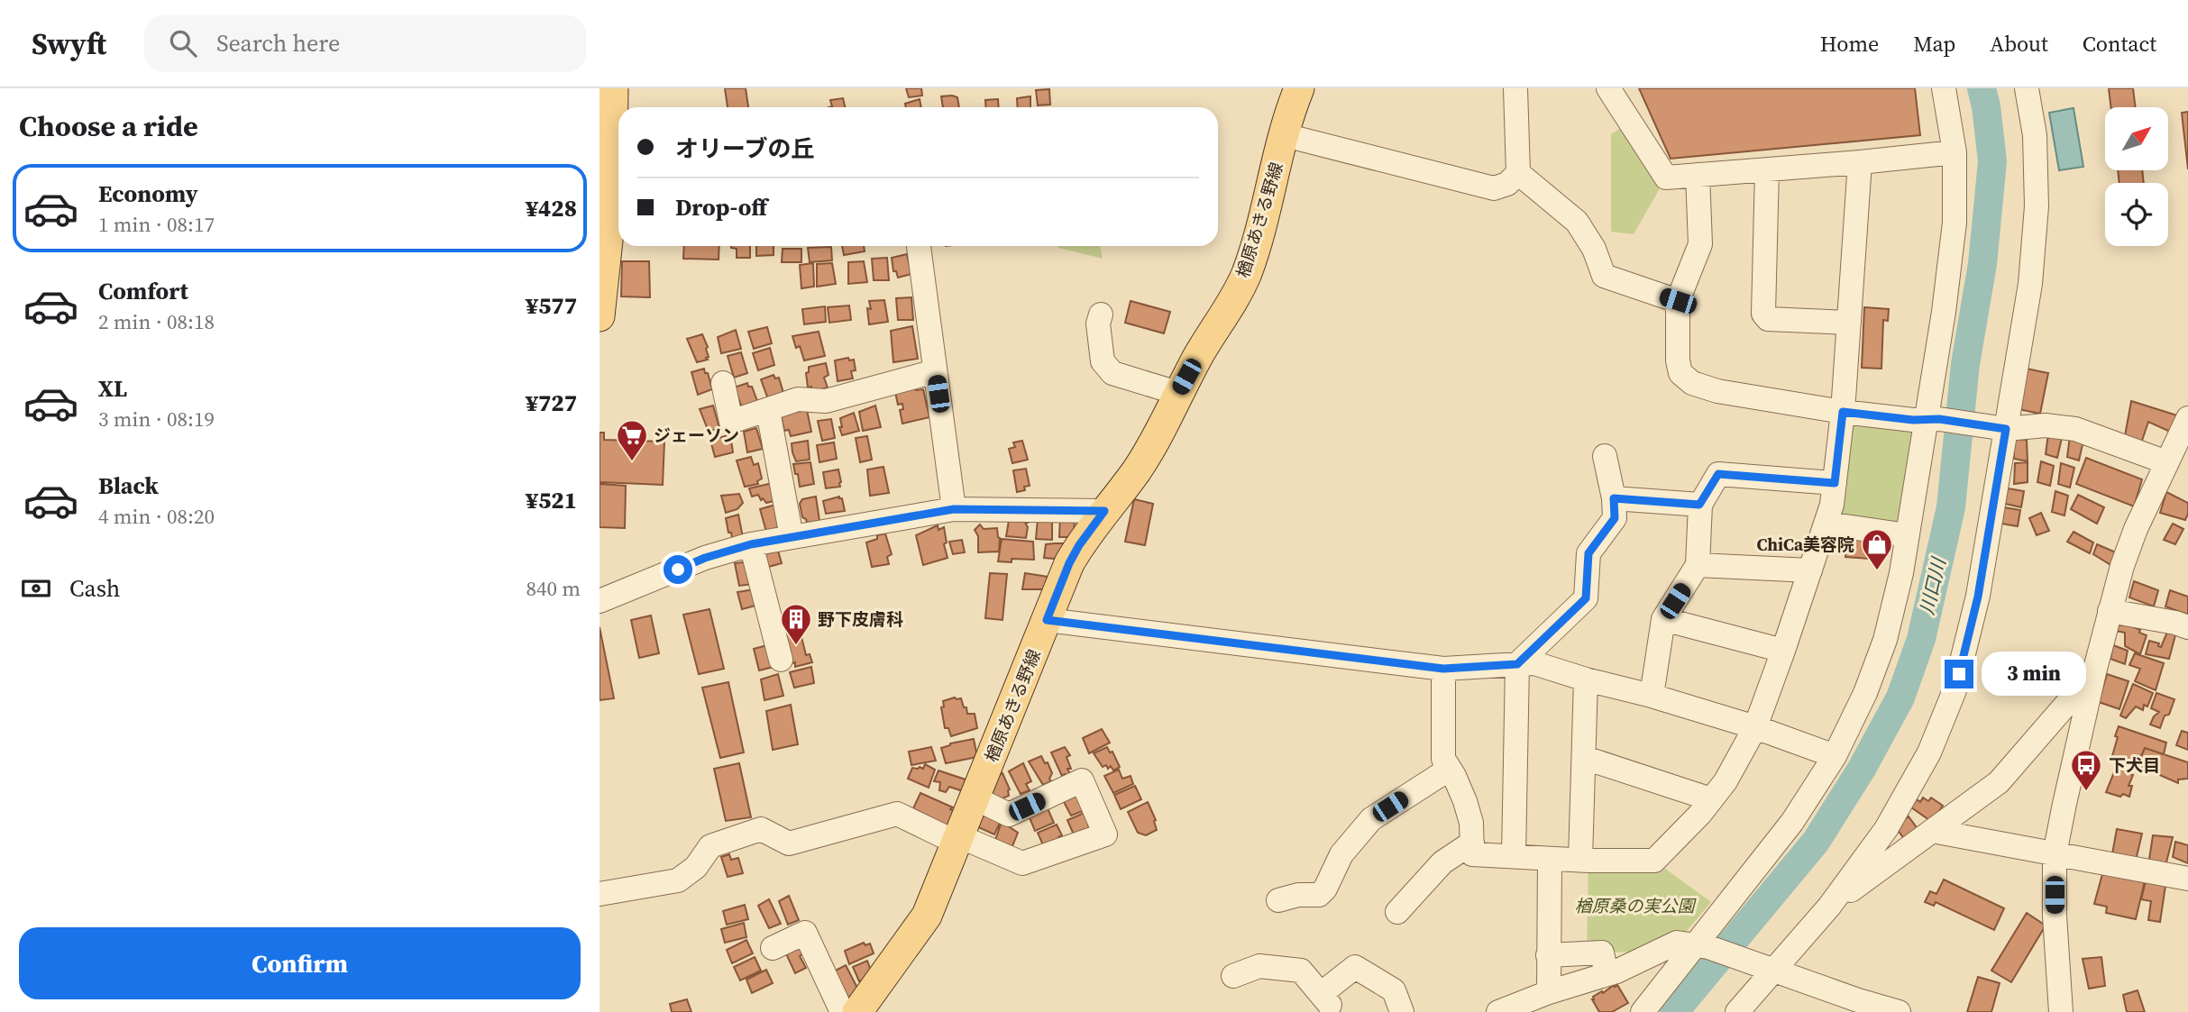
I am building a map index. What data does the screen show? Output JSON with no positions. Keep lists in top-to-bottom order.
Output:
{
  "streets": {
    "main road": ["楢原あきる野線"]
  },
  "water": ["川口川"],
  "parks": ["楢原桑の実公園"],
  "places": {
    "supermarket": ["ジェーソン"],
    "shop": ["ChiCa美容院"],
    "building": ["野下皮膚科"],
    "bus stop": ["下犬目"]
  },
  "north": "top right",
  "page": {
    "header": "Swyft",
    "search": "Search here",
    "nav": [
      "Home",
      "Map",
      "About",
      "Contact"
    ],
    "heading": "Choose a ride",
    "banner": ["オリーブの丘", "Drop-off"],
    "list": [
      {
        "name": "Economy",
        "note": "1 min · 08:17",
        "value": "¥428"
      },
      {
        "name": "Comfort",
        "note": "2 min · 08:18",
        "value": "¥577"
      },
      {
        "name": "XL",
        "note": "3 min · 08:19",
        "value": "¥727"
      },
      {
        "name": "Black",
        "note": "4 min · 08:20",
        "value": "¥521"
      }
    ],
    "pay": ["Cash", "840 m"],
    "bubble": "3 min",
    "buttons": "Confirm"
  }
}
